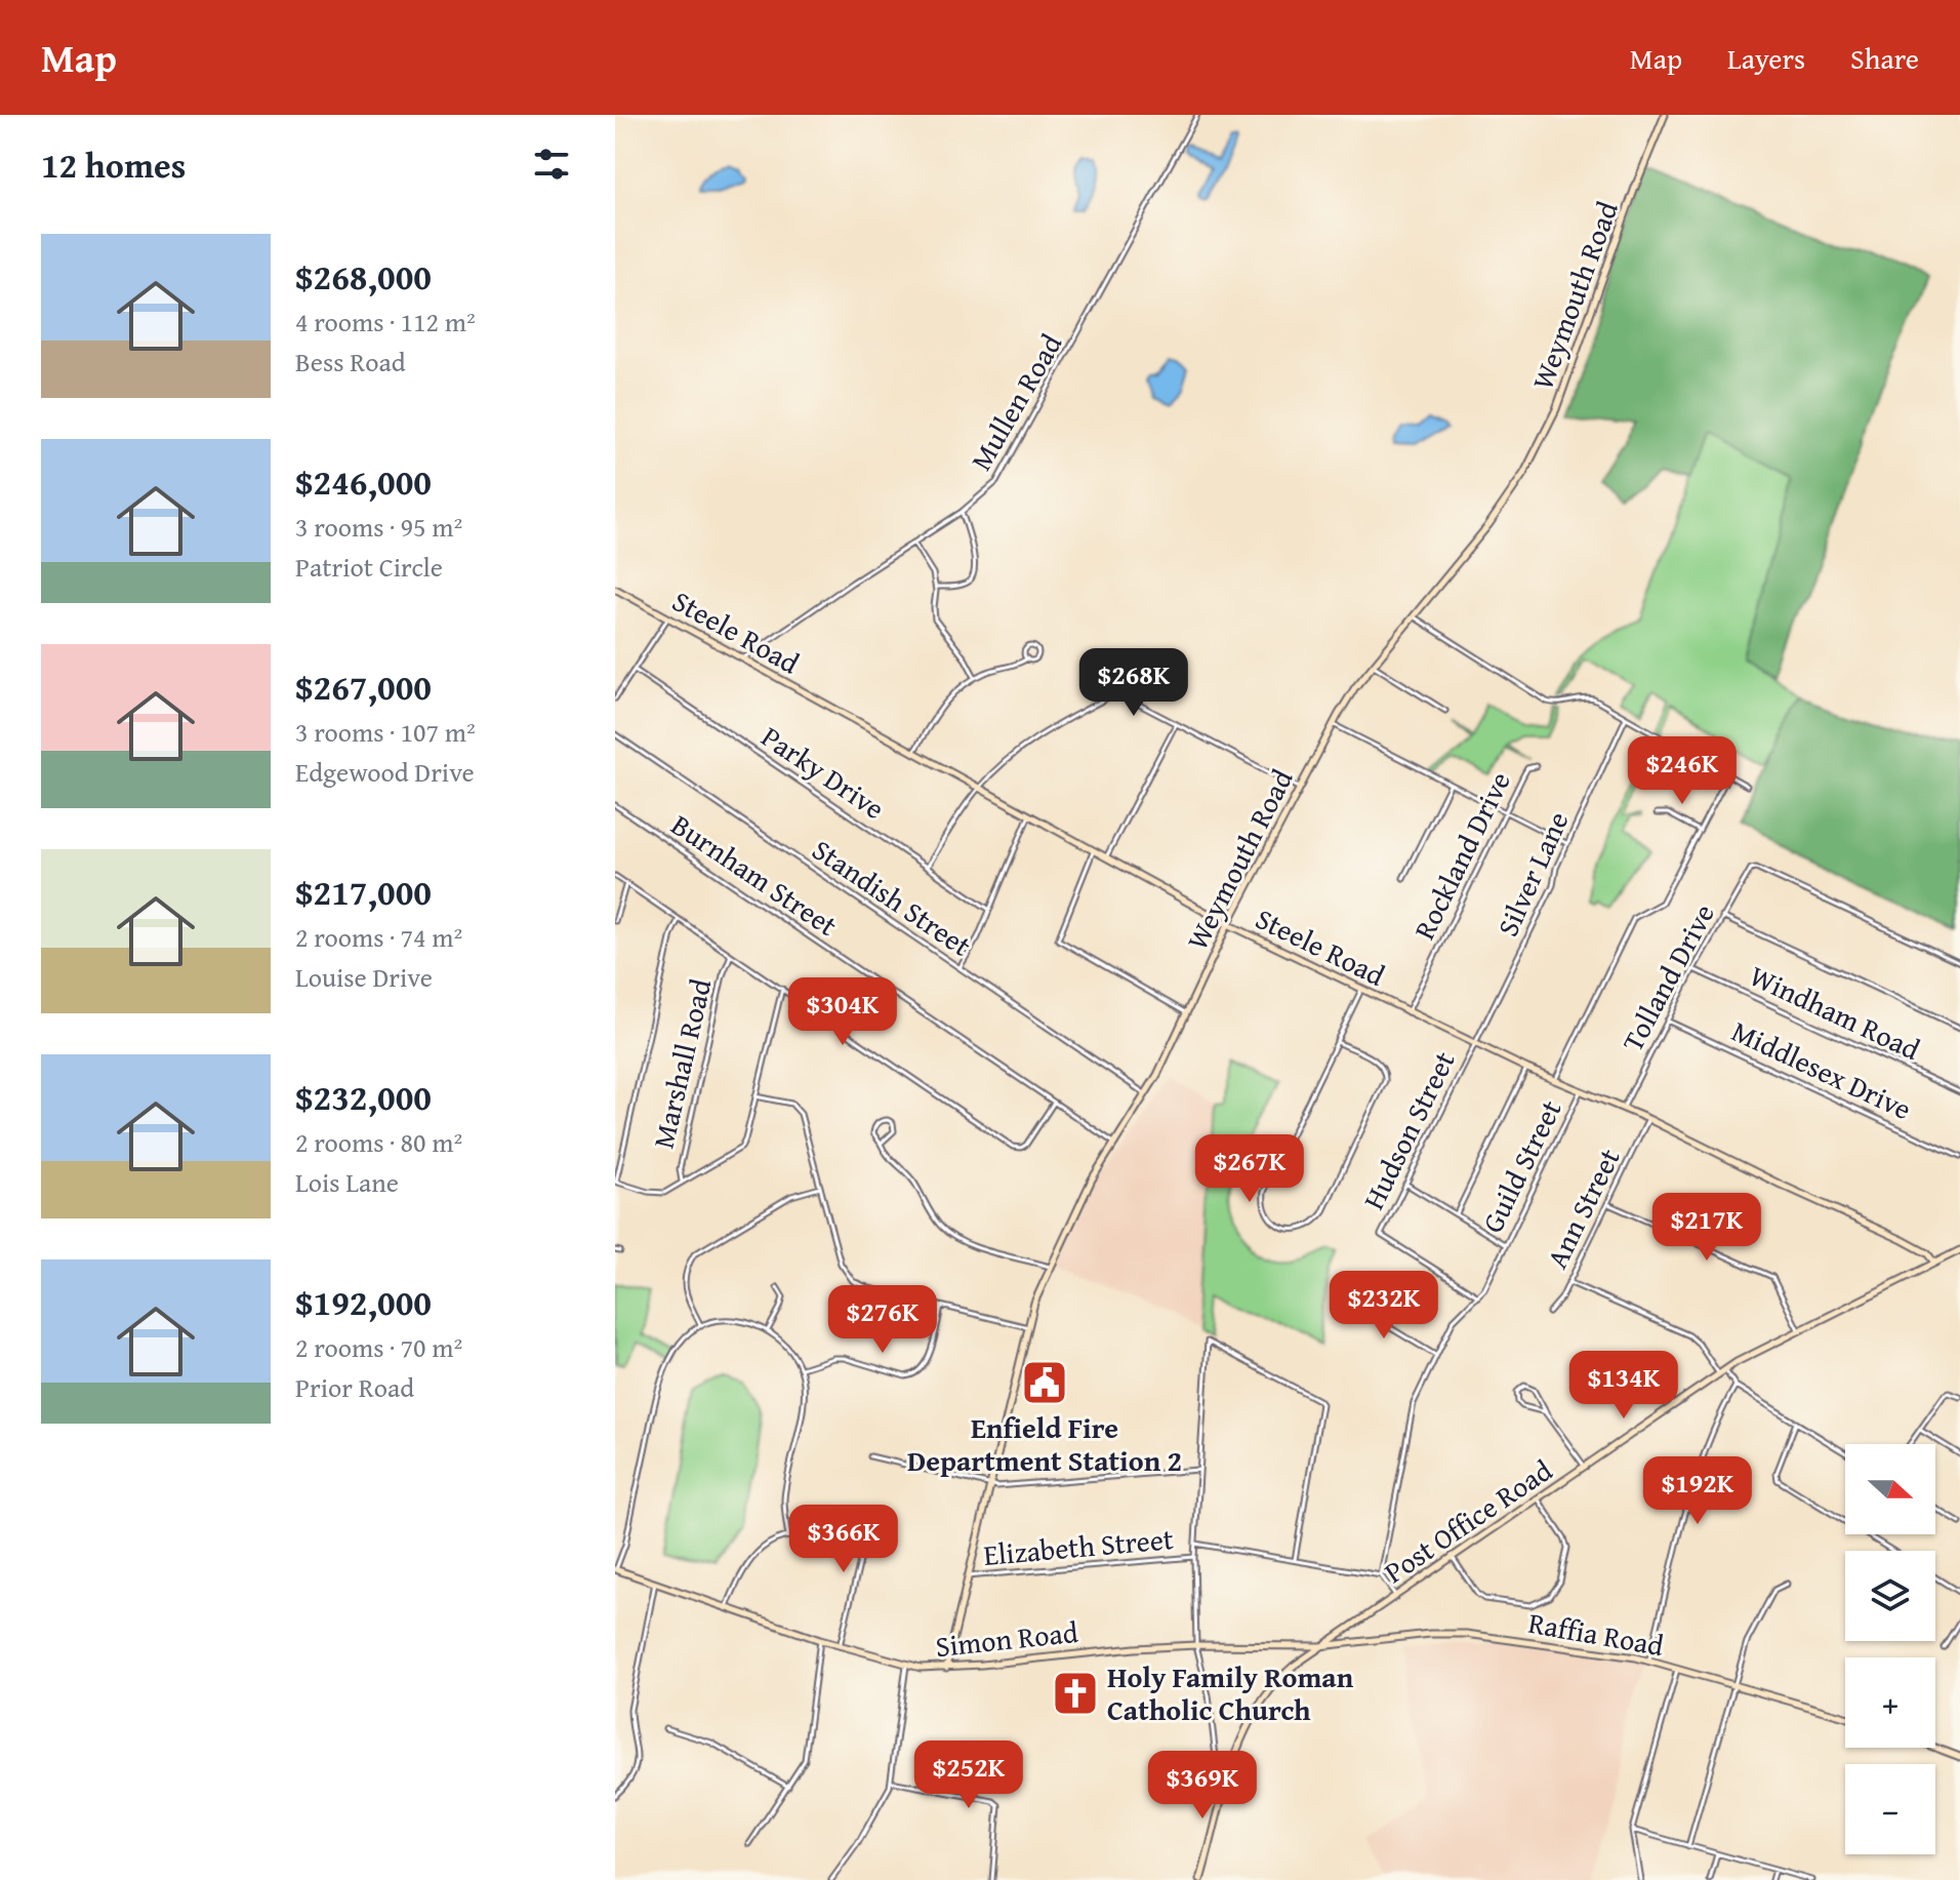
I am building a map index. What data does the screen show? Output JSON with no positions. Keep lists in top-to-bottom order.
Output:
{
  "streets": {
    "street": [
      "Weymouth Road",
      "Mullen Road",
      "Steele Road",
      "Parky Drive",
      "Rockland Drive",
      "Silver Lane",
      "Burnham Street",
      "Standish Street",
      "Tolland Drive",
      "Windham Road",
      "Marshall Road",
      "Middlesex Drive",
      "Hudson Street",
      "Guild Street",
      "Ann Street",
      "Post Office Road",
      "Elizabeth Street",
      "Raffia Road",
      "Simon Road"
    ]
  },
  "crossings": [
    ["Weymouth Road", "Steele Road"],
    ["Weymouth Road", "Burnham Street"],
    ["Weymouth Road", "Standish Street"],
    ["Weymouth Road", "Elizabeth Street"],
    ["Weymouth Road", "Simon Road"],
    ["Mullen Road", "Steele Road"],
    ["Steele Road", "Rockland Drive"],
    ["Steele Road", "Silver Lane"],
    ["Steele Road", "Tolland Drive"],
    ["Steele Road", "Hudson Street"],
    ["Steele Road", "Guild Street"],
    ["Steele Road", "Ann Street"],
    ["Steele Road", "Post Office Road"],
    ["Silver Lane", "Hudson Street"],
    ["Tolland Drive", "Windham Road"],
    ["Tolland Drive", "Middlesex Drive"],
    ["Hudson Street", "Guild Street"],
    ["Post Office Road", "Raffia Road"],
    ["Post Office Road", "Simon Road"],
    ["Raffia Road", "Simon Road"]
  ],
  "places": {
    "public building": ["Enfield Fire Department Station 2"],
    "church": ["Holy Family Roman Catholic Church"]
  },
  "north": "right",
  "page": {
    "header": "Map",
    "nav": ["Map", "Layers", "Share"],
    "heading": "12 homes",
    "list": [
      {
        "name": "$268,000",
        "note": "4 rooms · 112 m² · Bess Road"
      },
      {
        "name": "$246,000",
        "note": "3 rooms · 95 m² · Patriot Circle"
      },
      {
        "name": "$267,000",
        "note": "3 rooms · 107 m² · Edgewood Drive"
      },
      {
        "name": "$217,000",
        "note": "2 rooms · 74 m² · Louise Drive"
      },
      {
        "name": "$232,000",
        "note": "2 rooms · 80 m² · Lois Lane"
      },
      {
        "name": "$192,000",
        "note": "2 rooms · 70 m² · Prior Road"
      }
    ],
    "price": [
      "$268K",
      "$246K",
      "$304K",
      "$267K",
      "$217K",
      "$232K",
      "$276K",
      "$134K",
      "$192K",
      "$366K",
      "$252K",
      "$369K"
    ],
    "map_buttons": ["+", "−"]
  }
}
